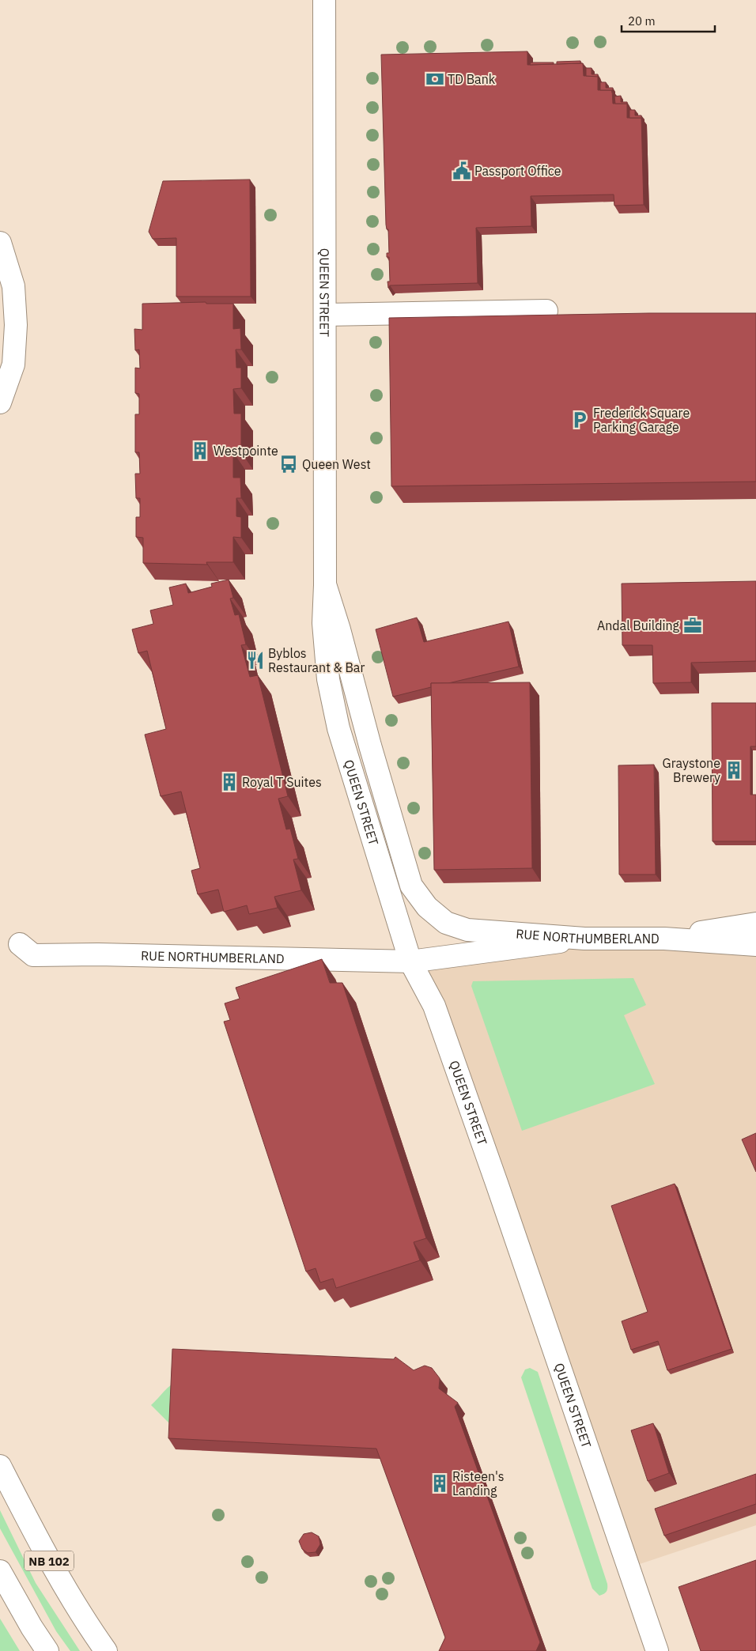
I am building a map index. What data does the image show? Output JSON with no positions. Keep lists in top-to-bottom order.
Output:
{
  "streets": {
    "main road": ["QUEEN STREET", "RUE NORTHUMBERLAND", "NB 102"]
  },
  "crossings": [
    ["QUEEN STREET", "RUE NORTHUMBERLAND"]
  ],
  "places": {
    "bank": ["TD Bank"],
    "public building": ["Passport Office"],
    "parking": ["Frederick Square Parking Garage"],
    "building": [
      "Westpointe",
      "Graystone Brewery",
      "Royal T Suites",
      "Risteen's Landing"
    ],
    "bus stop": ["Queen West"],
    "office": ["Andal Building"],
    "restaurant": ["Byblos Restaurant & Bar"]
  },
  "scale_bar": "20 m"
}
